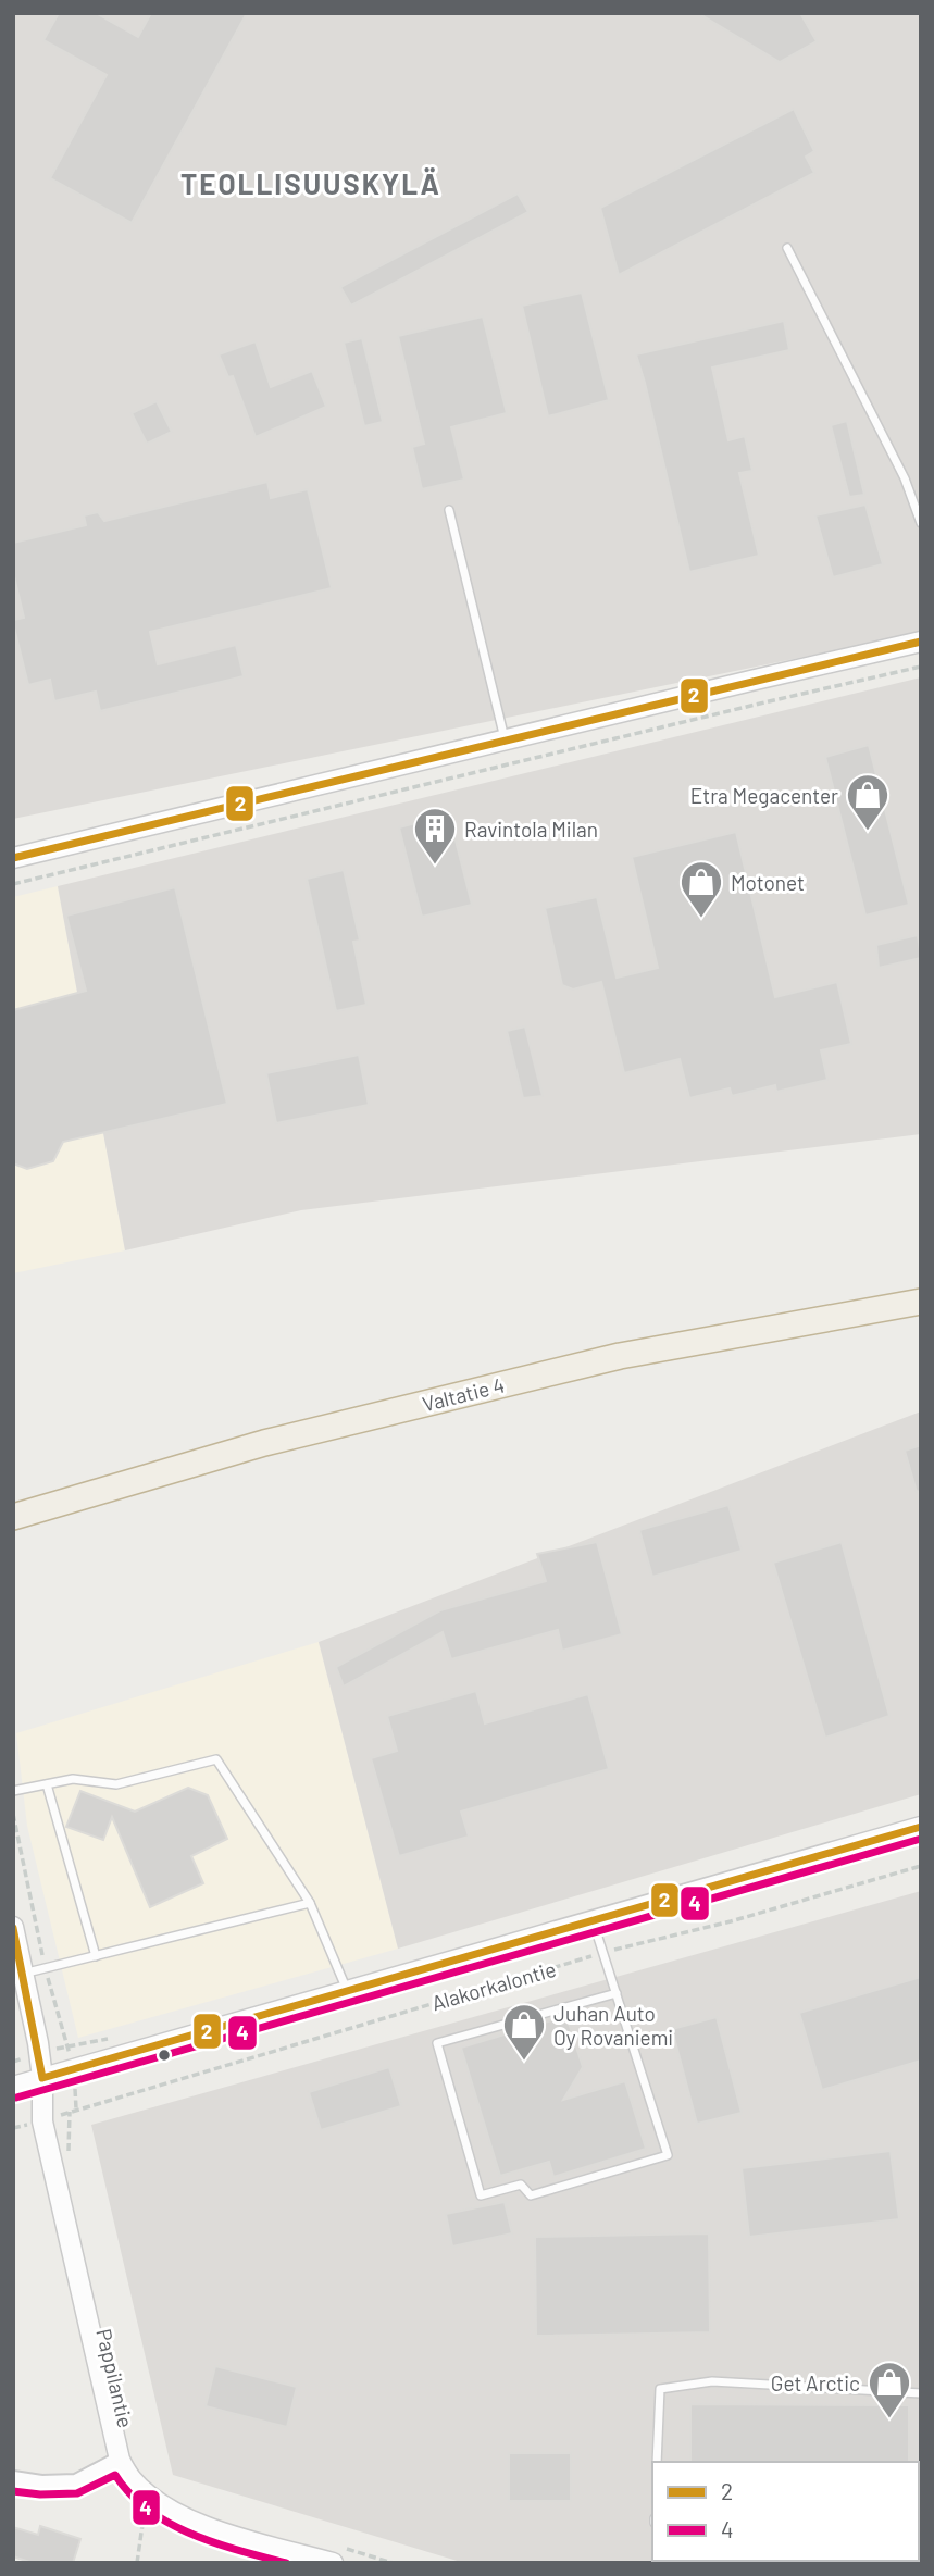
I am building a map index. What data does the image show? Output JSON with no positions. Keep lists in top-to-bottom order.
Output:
{
  "streets": {
    "highway": ["Valtatie 4"],
    "street": ["Alakorkalontie", "Pappilantie"]
  },
  "crossings": [
    ["Alakorkalontie", "Pappilantie"]
  ],
  "districts": ["TEOLLISUUSKYLÄ"],
  "places": {
    "shop": [
      "Etra Megacenter",
      "Motonet",
      "Juhan Auto Oy Rovaniemi",
      "Get Arctic"
    ],
    "building": ["Ravintola Milan"]
  },
  "lines": ["transit line 2", "transit line 4"],
  "legend": ["2", "4"]
}
